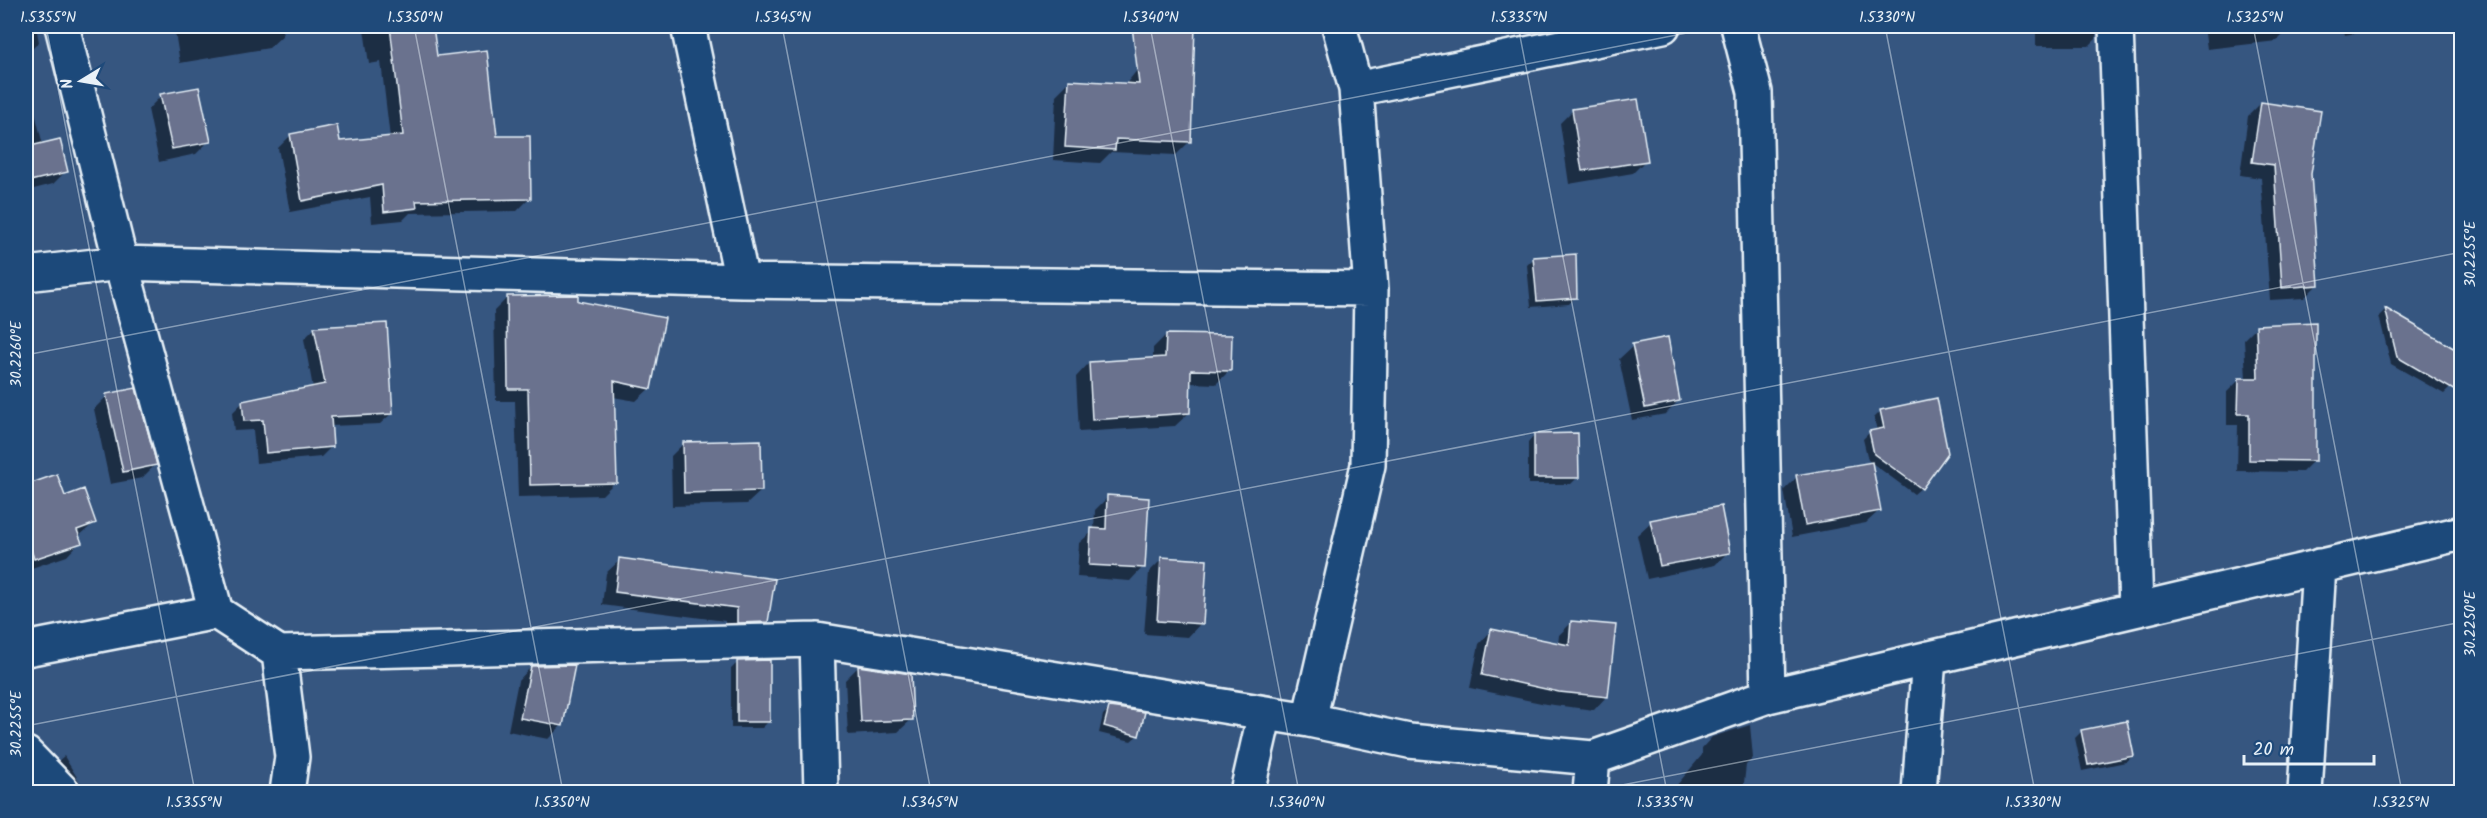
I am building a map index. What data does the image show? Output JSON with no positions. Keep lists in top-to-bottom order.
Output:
{
  "scale_bar": "20 m",
  "north": "left",
  "coordinates": [
    "1.5355°N",
    "1.5350°N",
    "1.5345°N",
    "1.5340°N",
    "1.5335°N",
    "1.5330°N",
    "1.5325°N",
    "30.2255°E",
    "30.2260°E",
    "30.2250°E"
  ]
}
